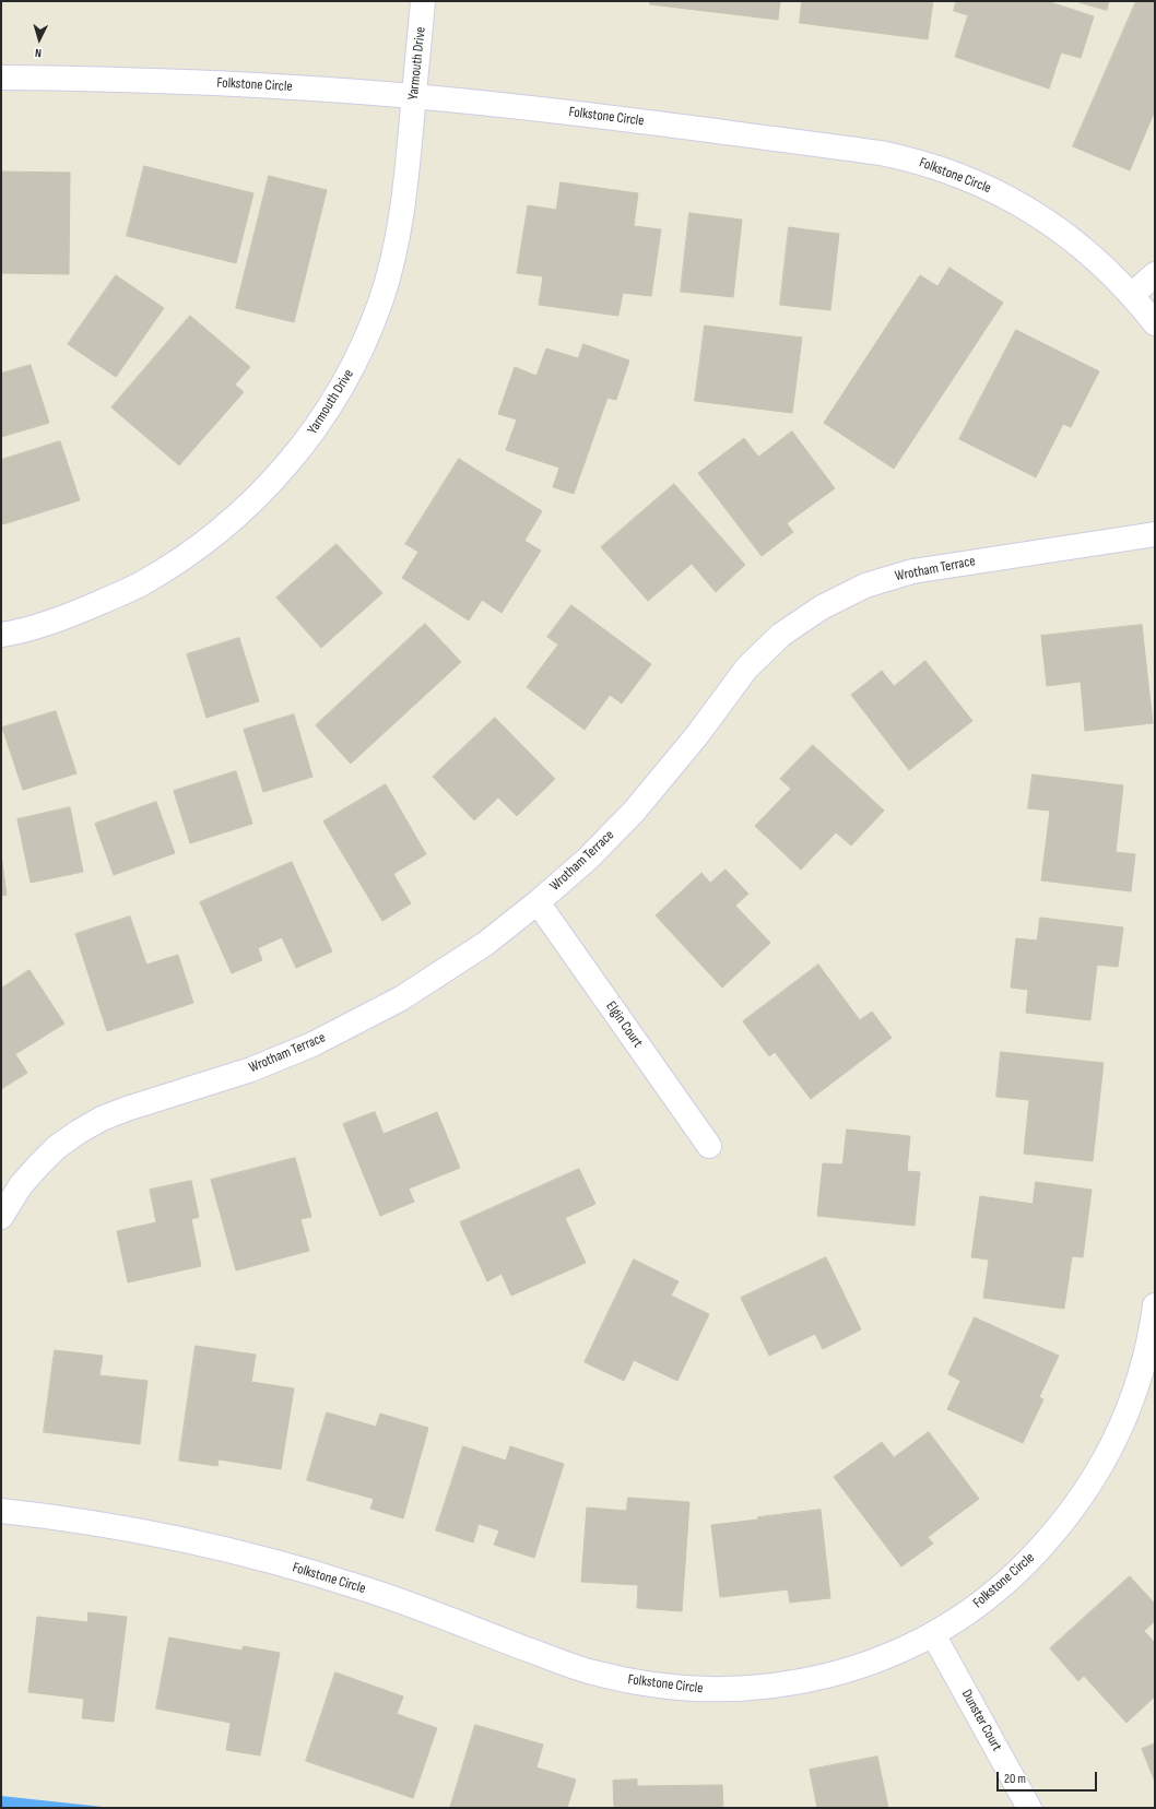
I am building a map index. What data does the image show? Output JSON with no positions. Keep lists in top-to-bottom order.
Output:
{
  "streets": {
    "street": [
      "Yarmouth Drive",
      "Folkstone Circle",
      "Wrotham Terrace",
      "Elgin Court",
      "Dunster Court"
    ]
  },
  "crossings": [
    ["Yarmouth Drive", "Folkstone Circle"],
    ["Folkstone Circle", "Dunster Court"],
    ["Wrotham Terrace", "Elgin Court"]
  ],
  "scale_bar": "20 m",
  "north": "bottom"
}
